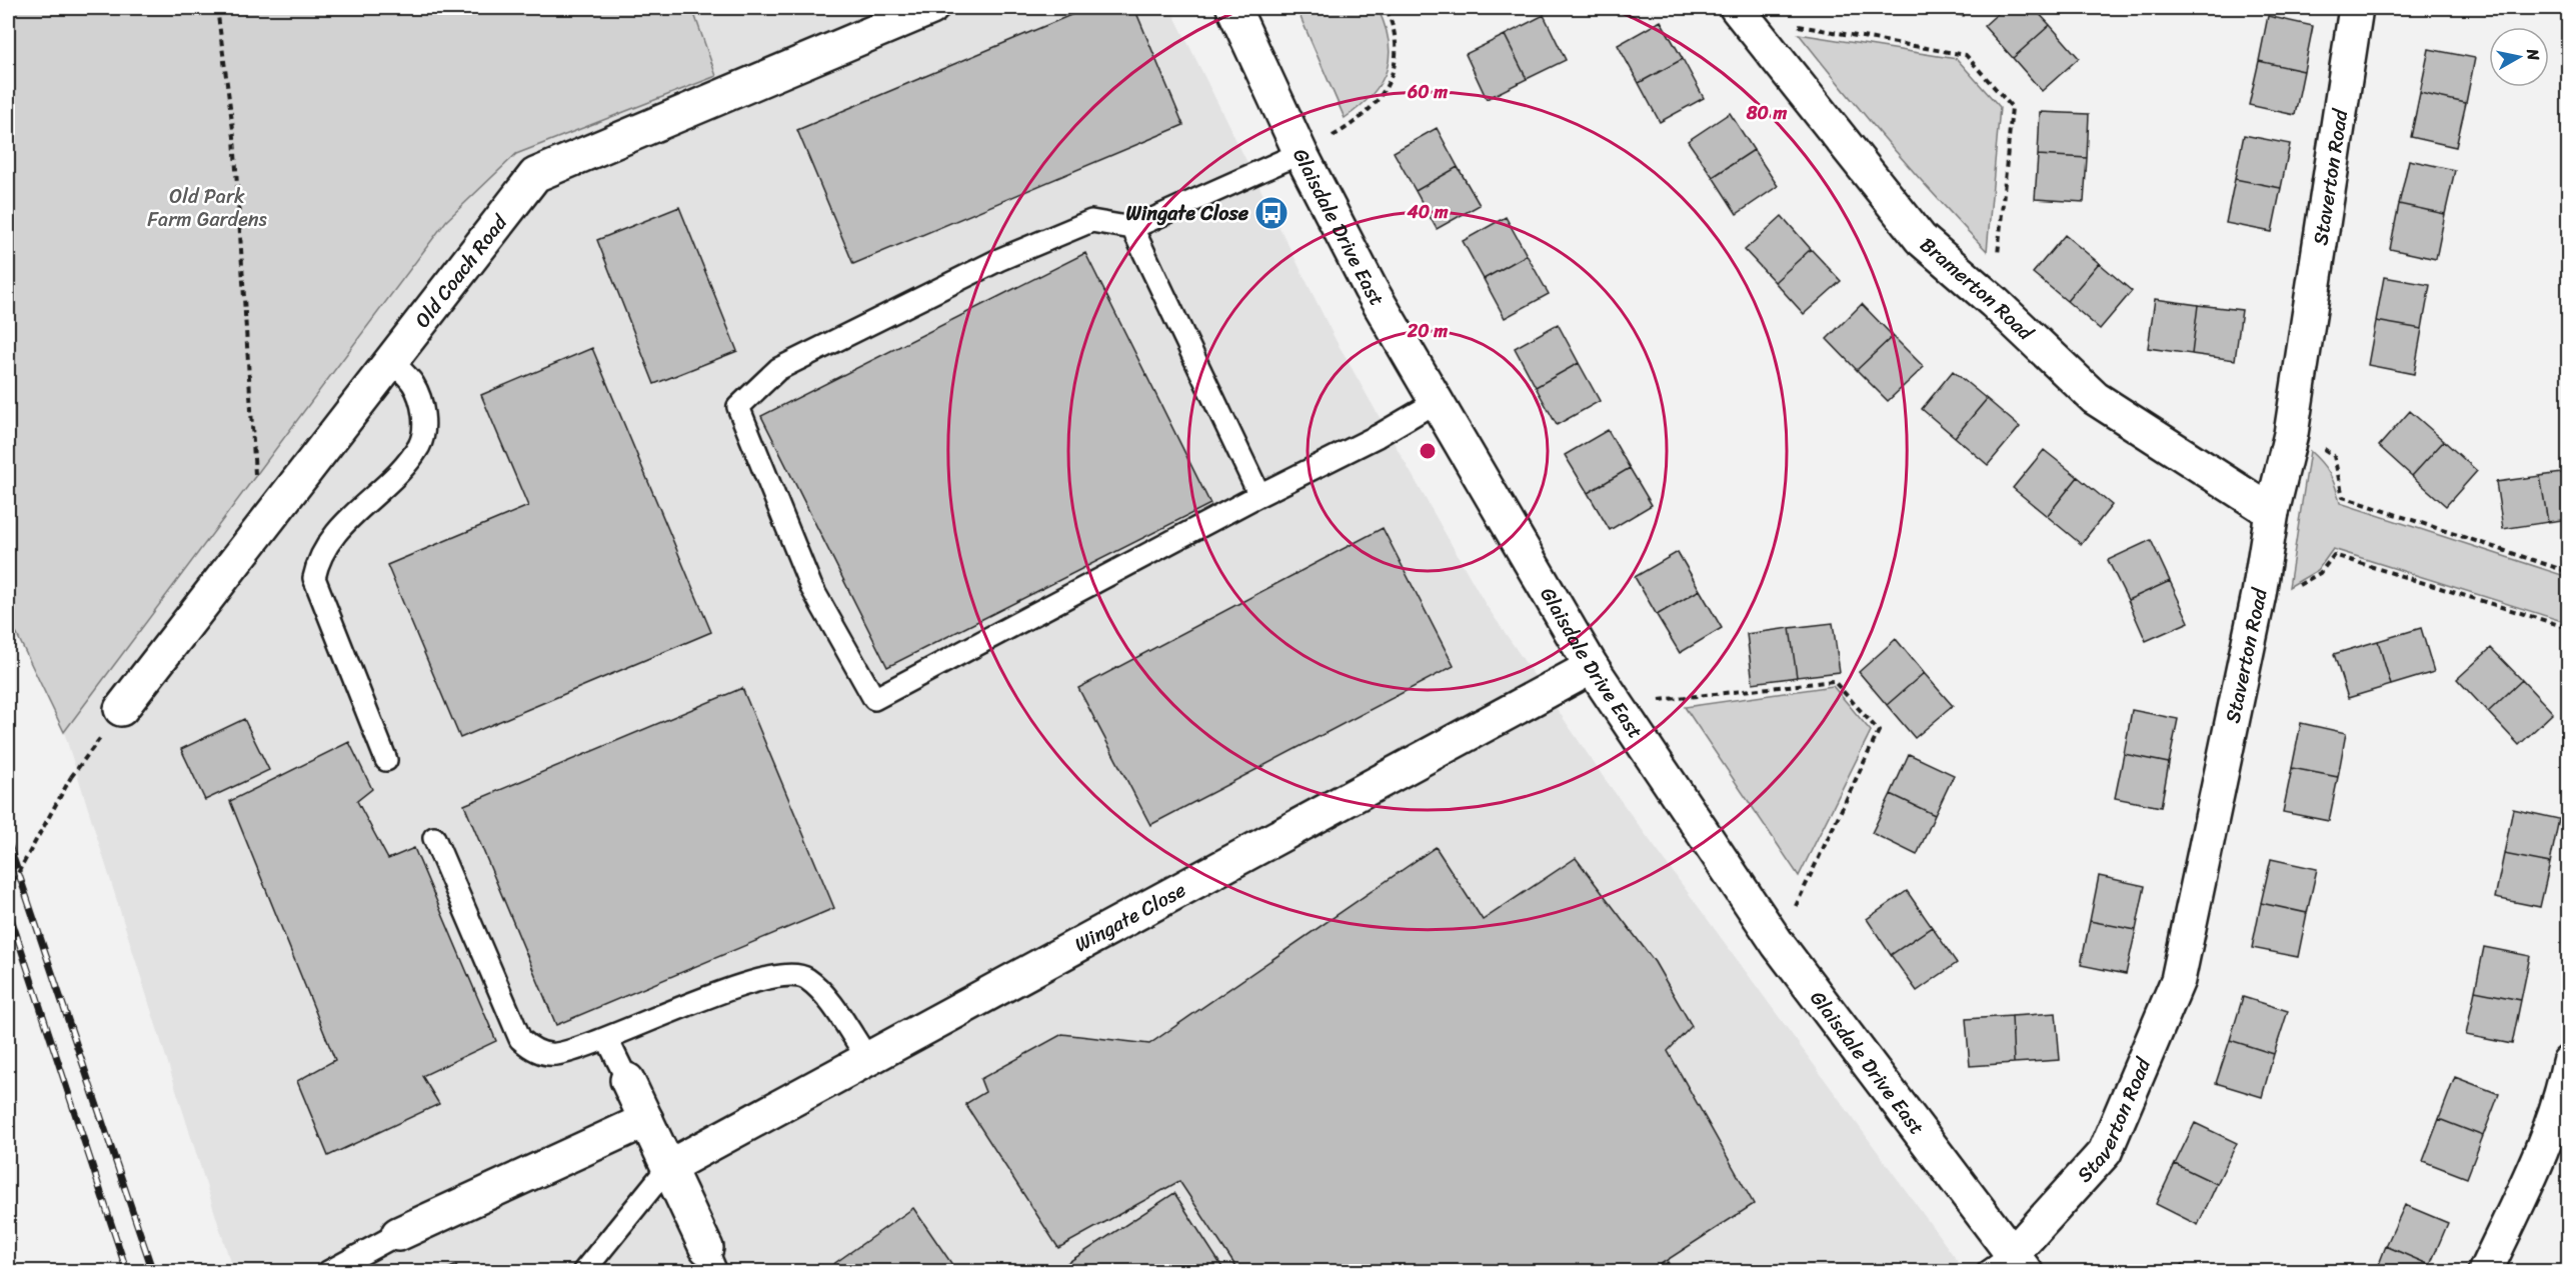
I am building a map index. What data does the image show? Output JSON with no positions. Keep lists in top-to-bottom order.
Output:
{
  "streets": {
    "street": [
      "Staverton Road",
      "Glaisdale Drive East",
      "Old Coach Road",
      "Bramerton Road",
      "Wingate Close"
    ]
  },
  "crossings": [
    ["Staverton Road", "Glaisdale Drive East"],
    ["Staverton Road", "Bramerton Road"],
    ["Glaisdale Drive East", "Wingate Close"]
  ],
  "parks": ["Old Park Farm Gardens"],
  "places": {
    "bus stop": ["Wingate Close"]
  },
  "north": "right",
  "rings": [
    "60 m",
    "80 m",
    "40 m",
    "20 m"
  ]
}
